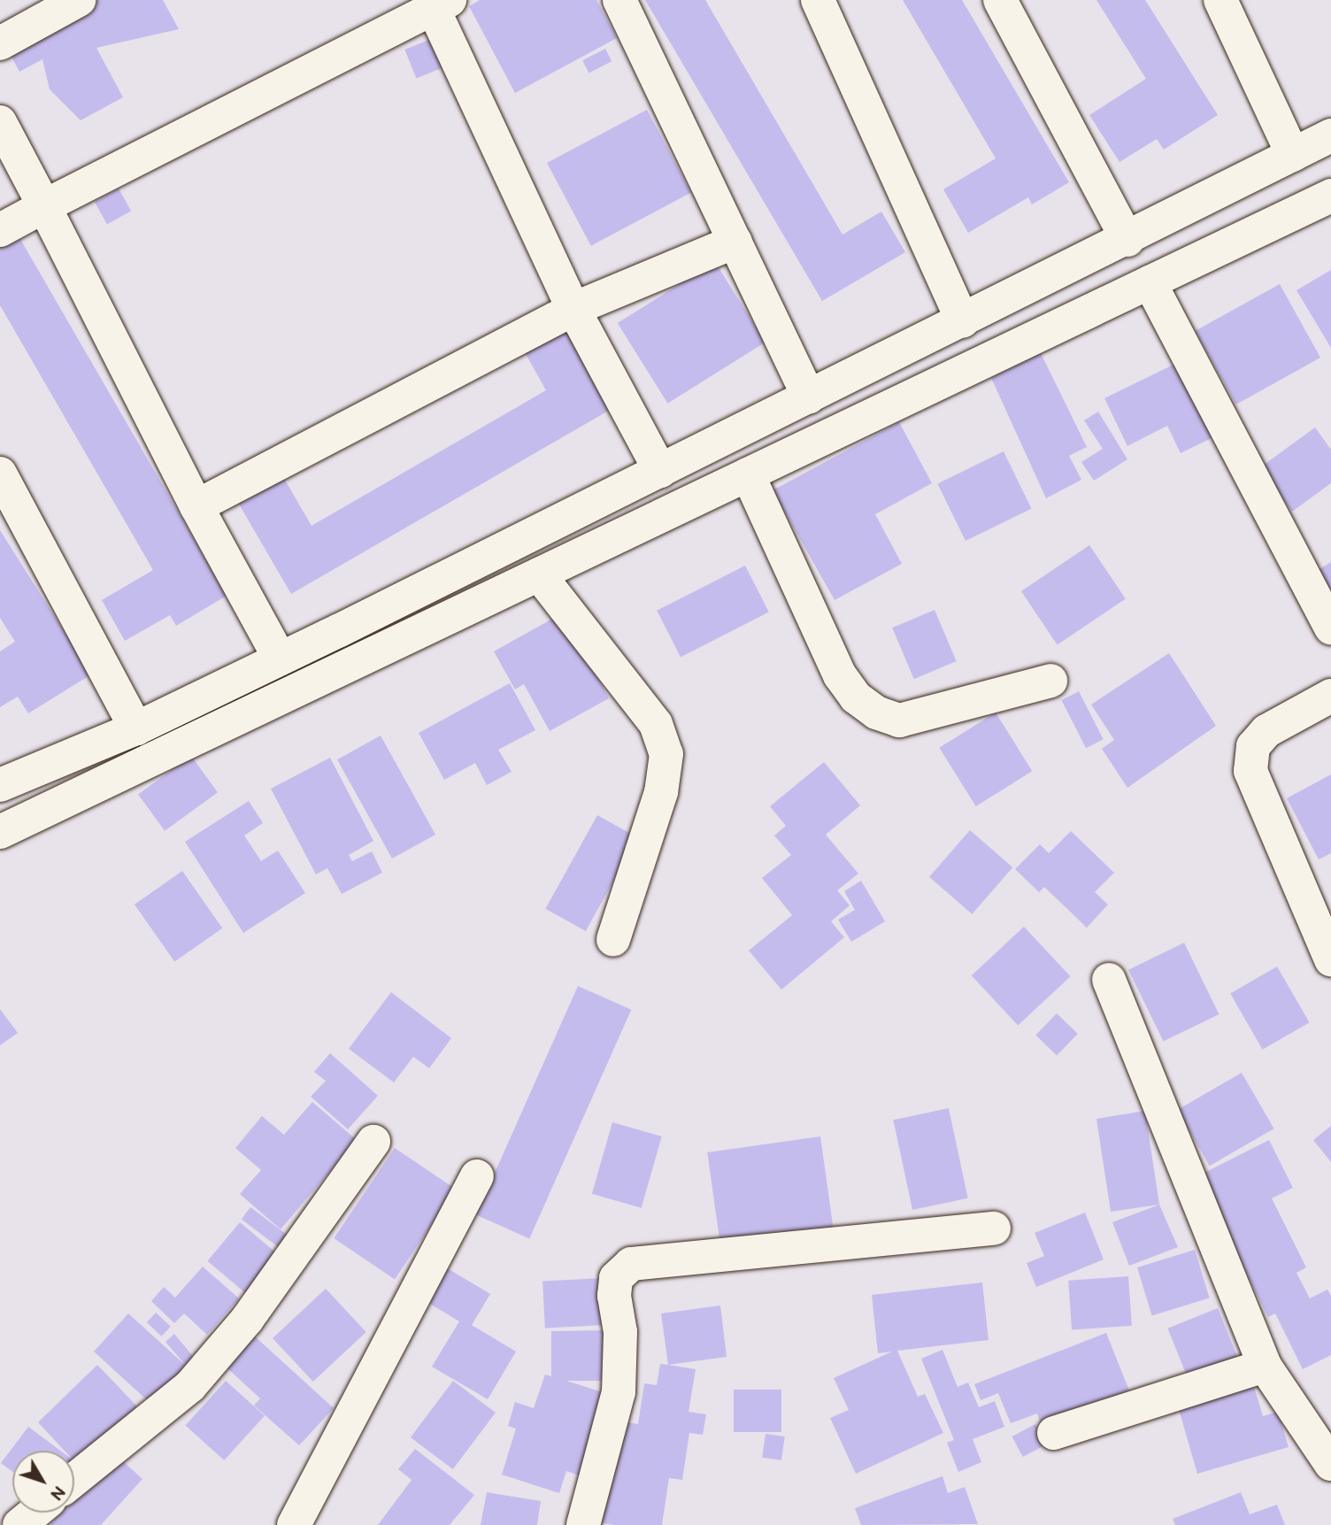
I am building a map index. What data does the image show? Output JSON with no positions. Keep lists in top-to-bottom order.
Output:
{
  "north": "bottom right"
}
